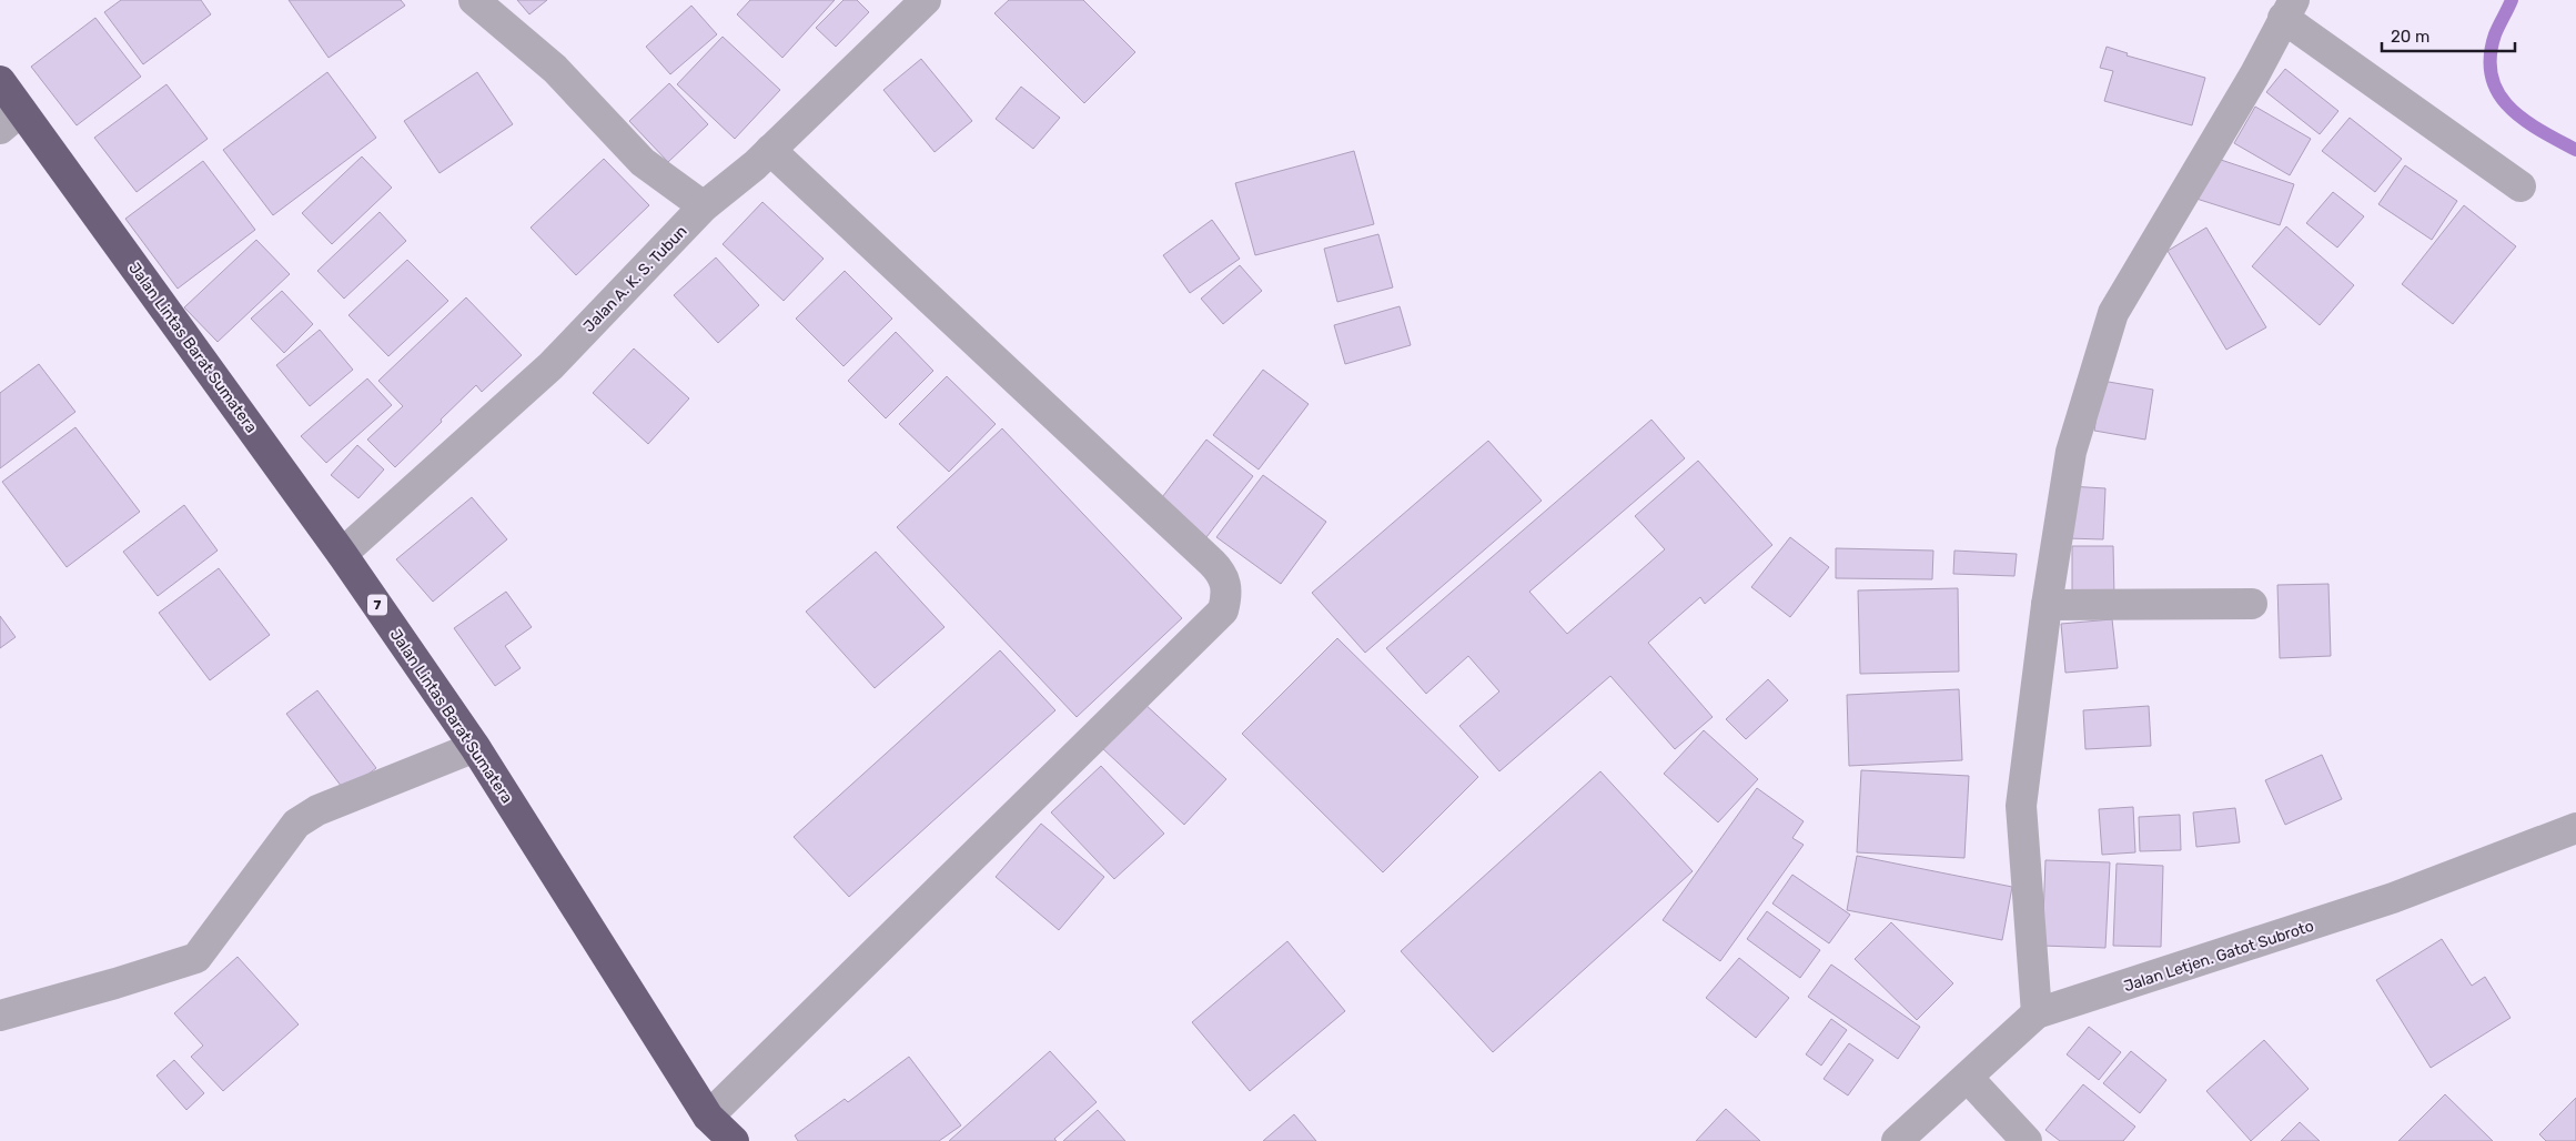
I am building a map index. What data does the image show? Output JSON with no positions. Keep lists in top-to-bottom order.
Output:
{
  "streets": {
    "highway": ["Jalan Lintas Barat Sumatera", "7"],
    "street": ["Jalan A. K. S. Tubun", "Jalan Letjen. Gatot Subroto"]
  },
  "crossings": [
    ["Jalan A. K. S. Tubun", "Jalan Lintas Barat Sumatera"]
  ],
  "scale_bar": "20 m"
}
